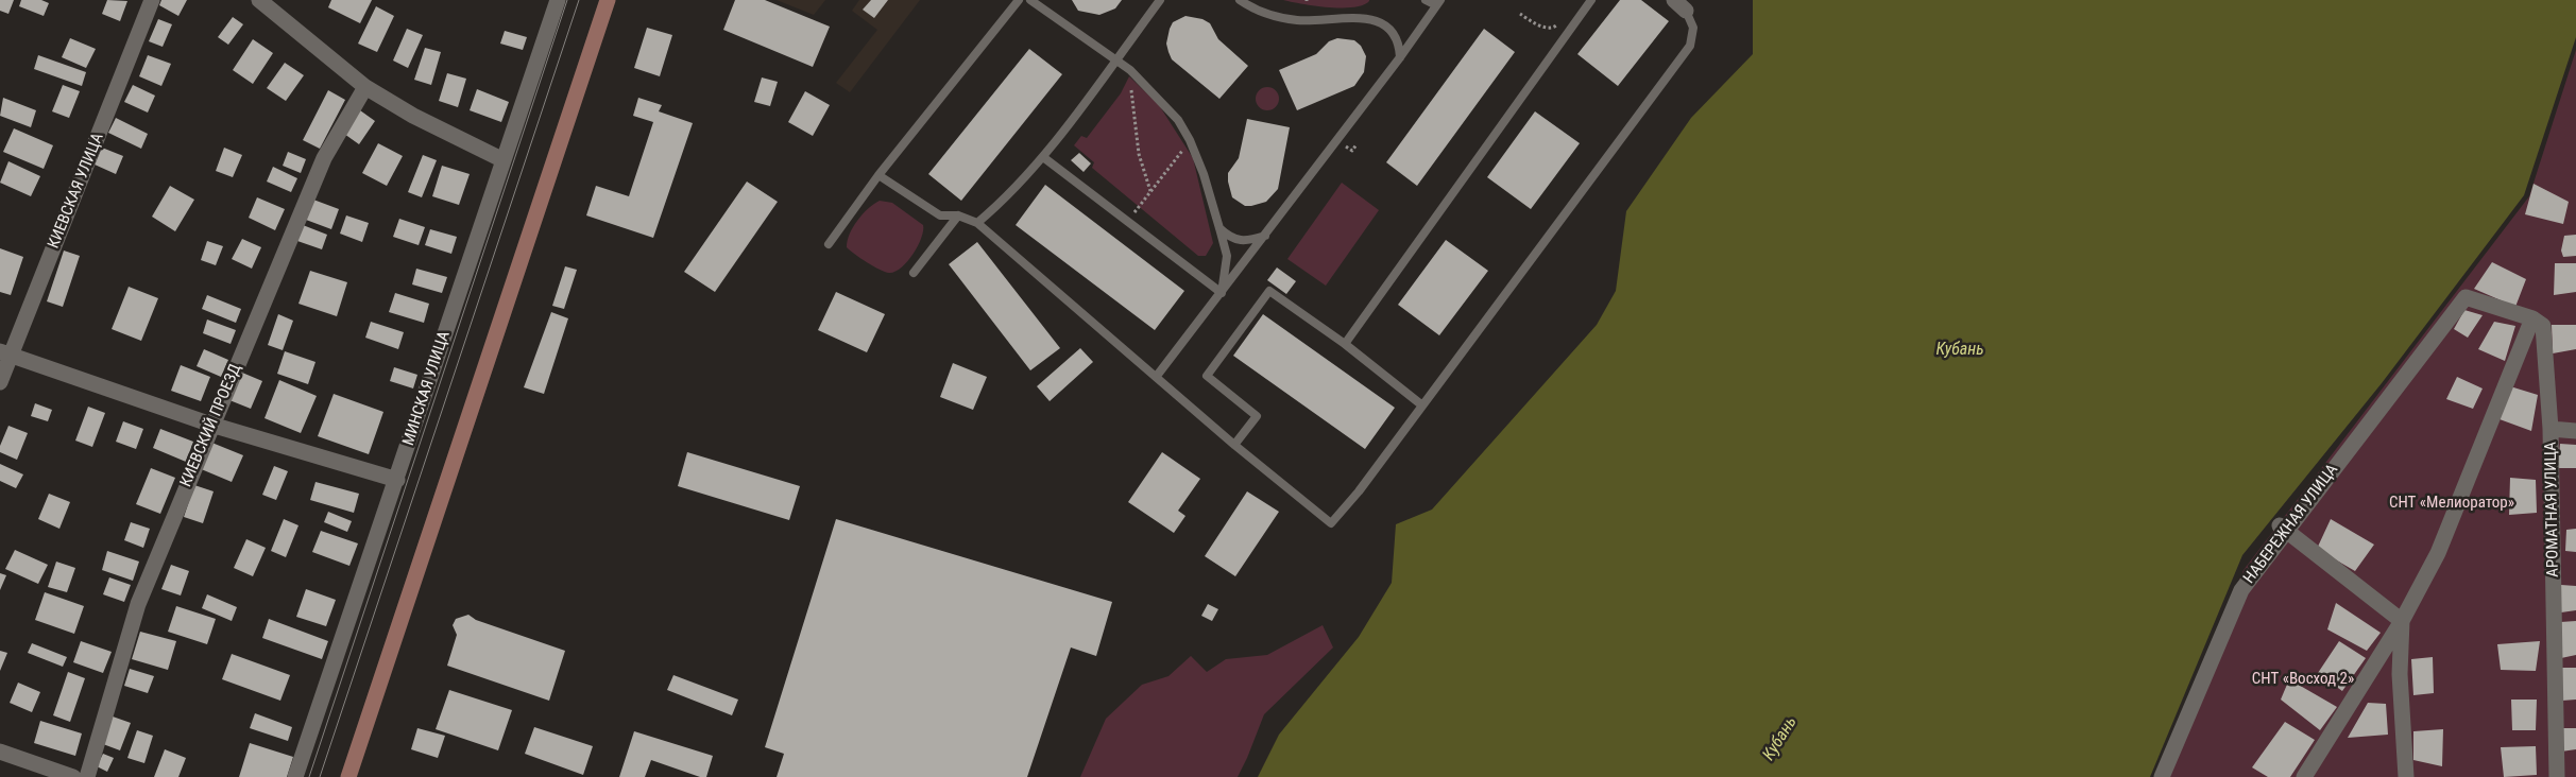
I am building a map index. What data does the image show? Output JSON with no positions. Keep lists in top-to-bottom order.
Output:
{
  "streets": {
    "street": [
      "КИЕВСКАЯ УЛИЦА",
      "МИНСКАЯ УЛИЦА",
      "КИЕВСКИЙ ПРОЕЗД",
      "АРОМАТНАЯ УЛИЦА",
      "НАБЕРЕЖНАЯ УЛИЦА"
    ]
  },
  "crossings": [
    ["АРОМАТНАЯ УЛИЦА", "НАБЕРЕЖНАЯ УЛИЦА"]
  ],
  "water": ["Кубань"],
  "parks": ["СНТ «Мелиоратор»", "СНТ «Восход 2»"]
}
